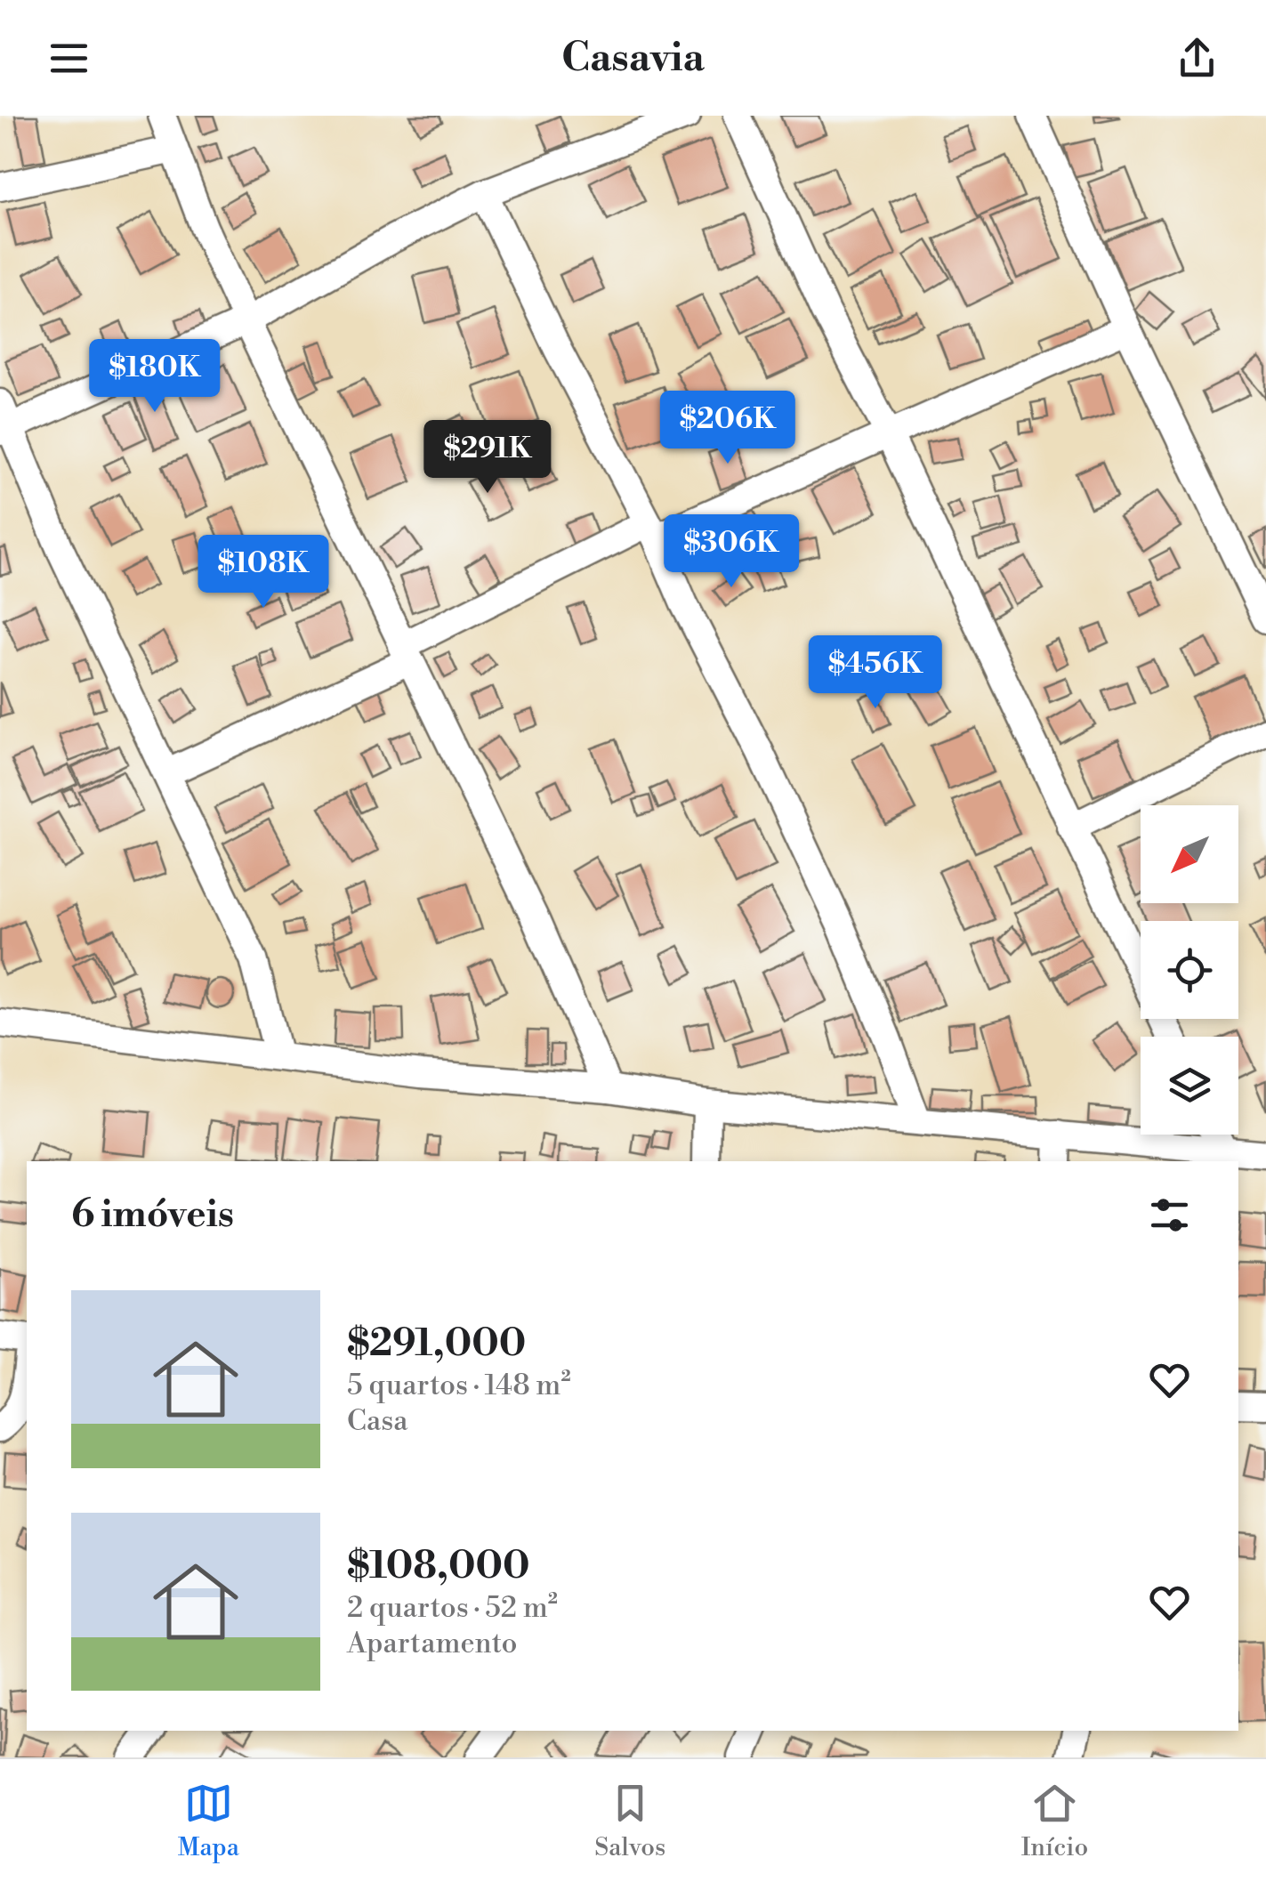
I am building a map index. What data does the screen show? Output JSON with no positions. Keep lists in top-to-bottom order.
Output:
{
  "north": "bottom left",
  "page": {
    "header": "Casavia",
    "price": [
      "$180K",
      "$206K",
      "$291K",
      "$306K",
      "$108K",
      "$456K"
    ],
    "heading": "6 imóveis",
    "list": [
      {
        "name": "$291,000",
        "note": "5 quartos · 148 m² · Casa"
      },
      {
        "name": "$108,000",
        "note": "2 quartos · 52 m² · Apartamento"
      }
    ],
    "tabs": ["Mapa", "Salvos", "Início"]
  }
}
